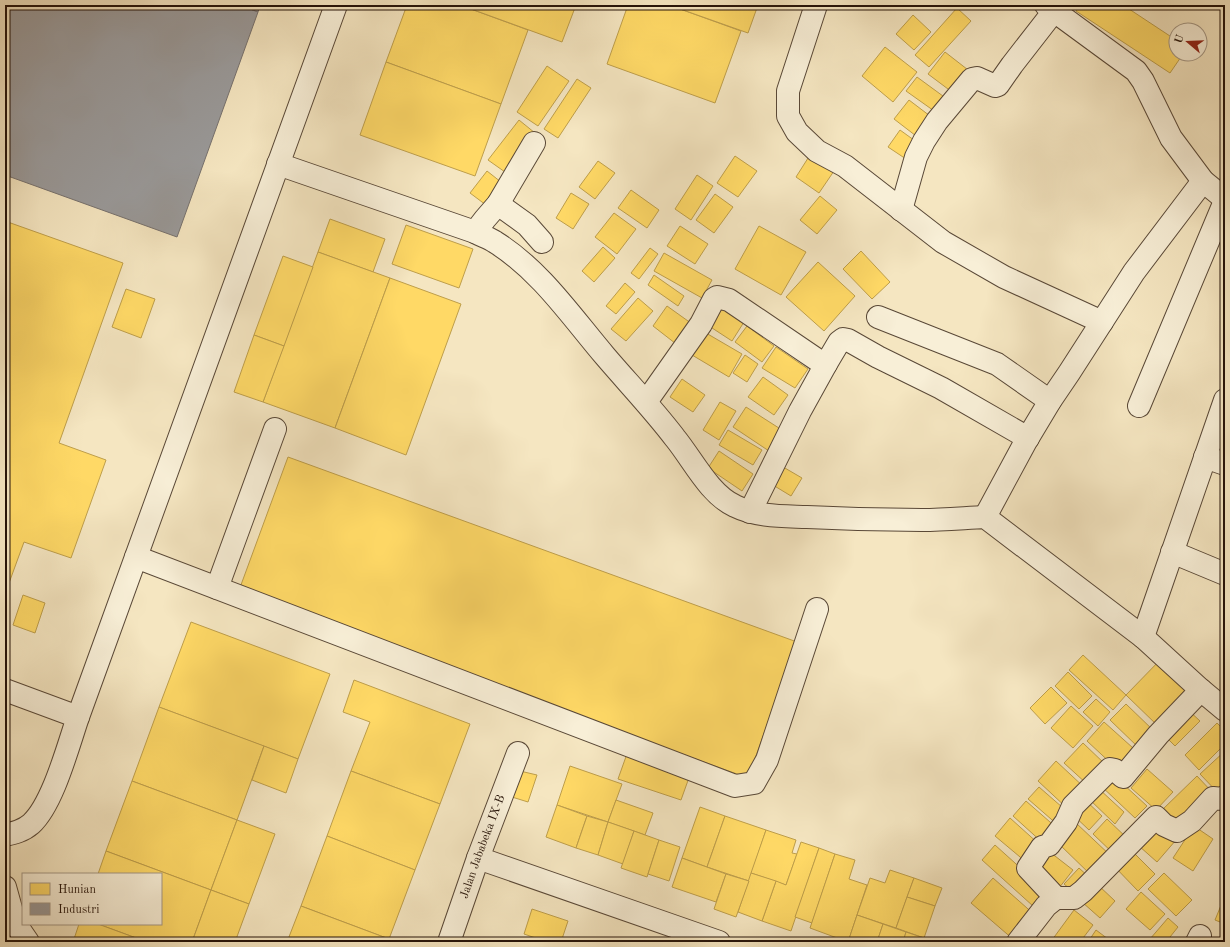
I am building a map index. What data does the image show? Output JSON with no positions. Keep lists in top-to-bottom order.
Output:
{
  "streets": {
    "street": ["Jalan Jababeka IX-B"]
  },
  "legend": ["Hunian", "Industri"],
  "north": "left"
}
